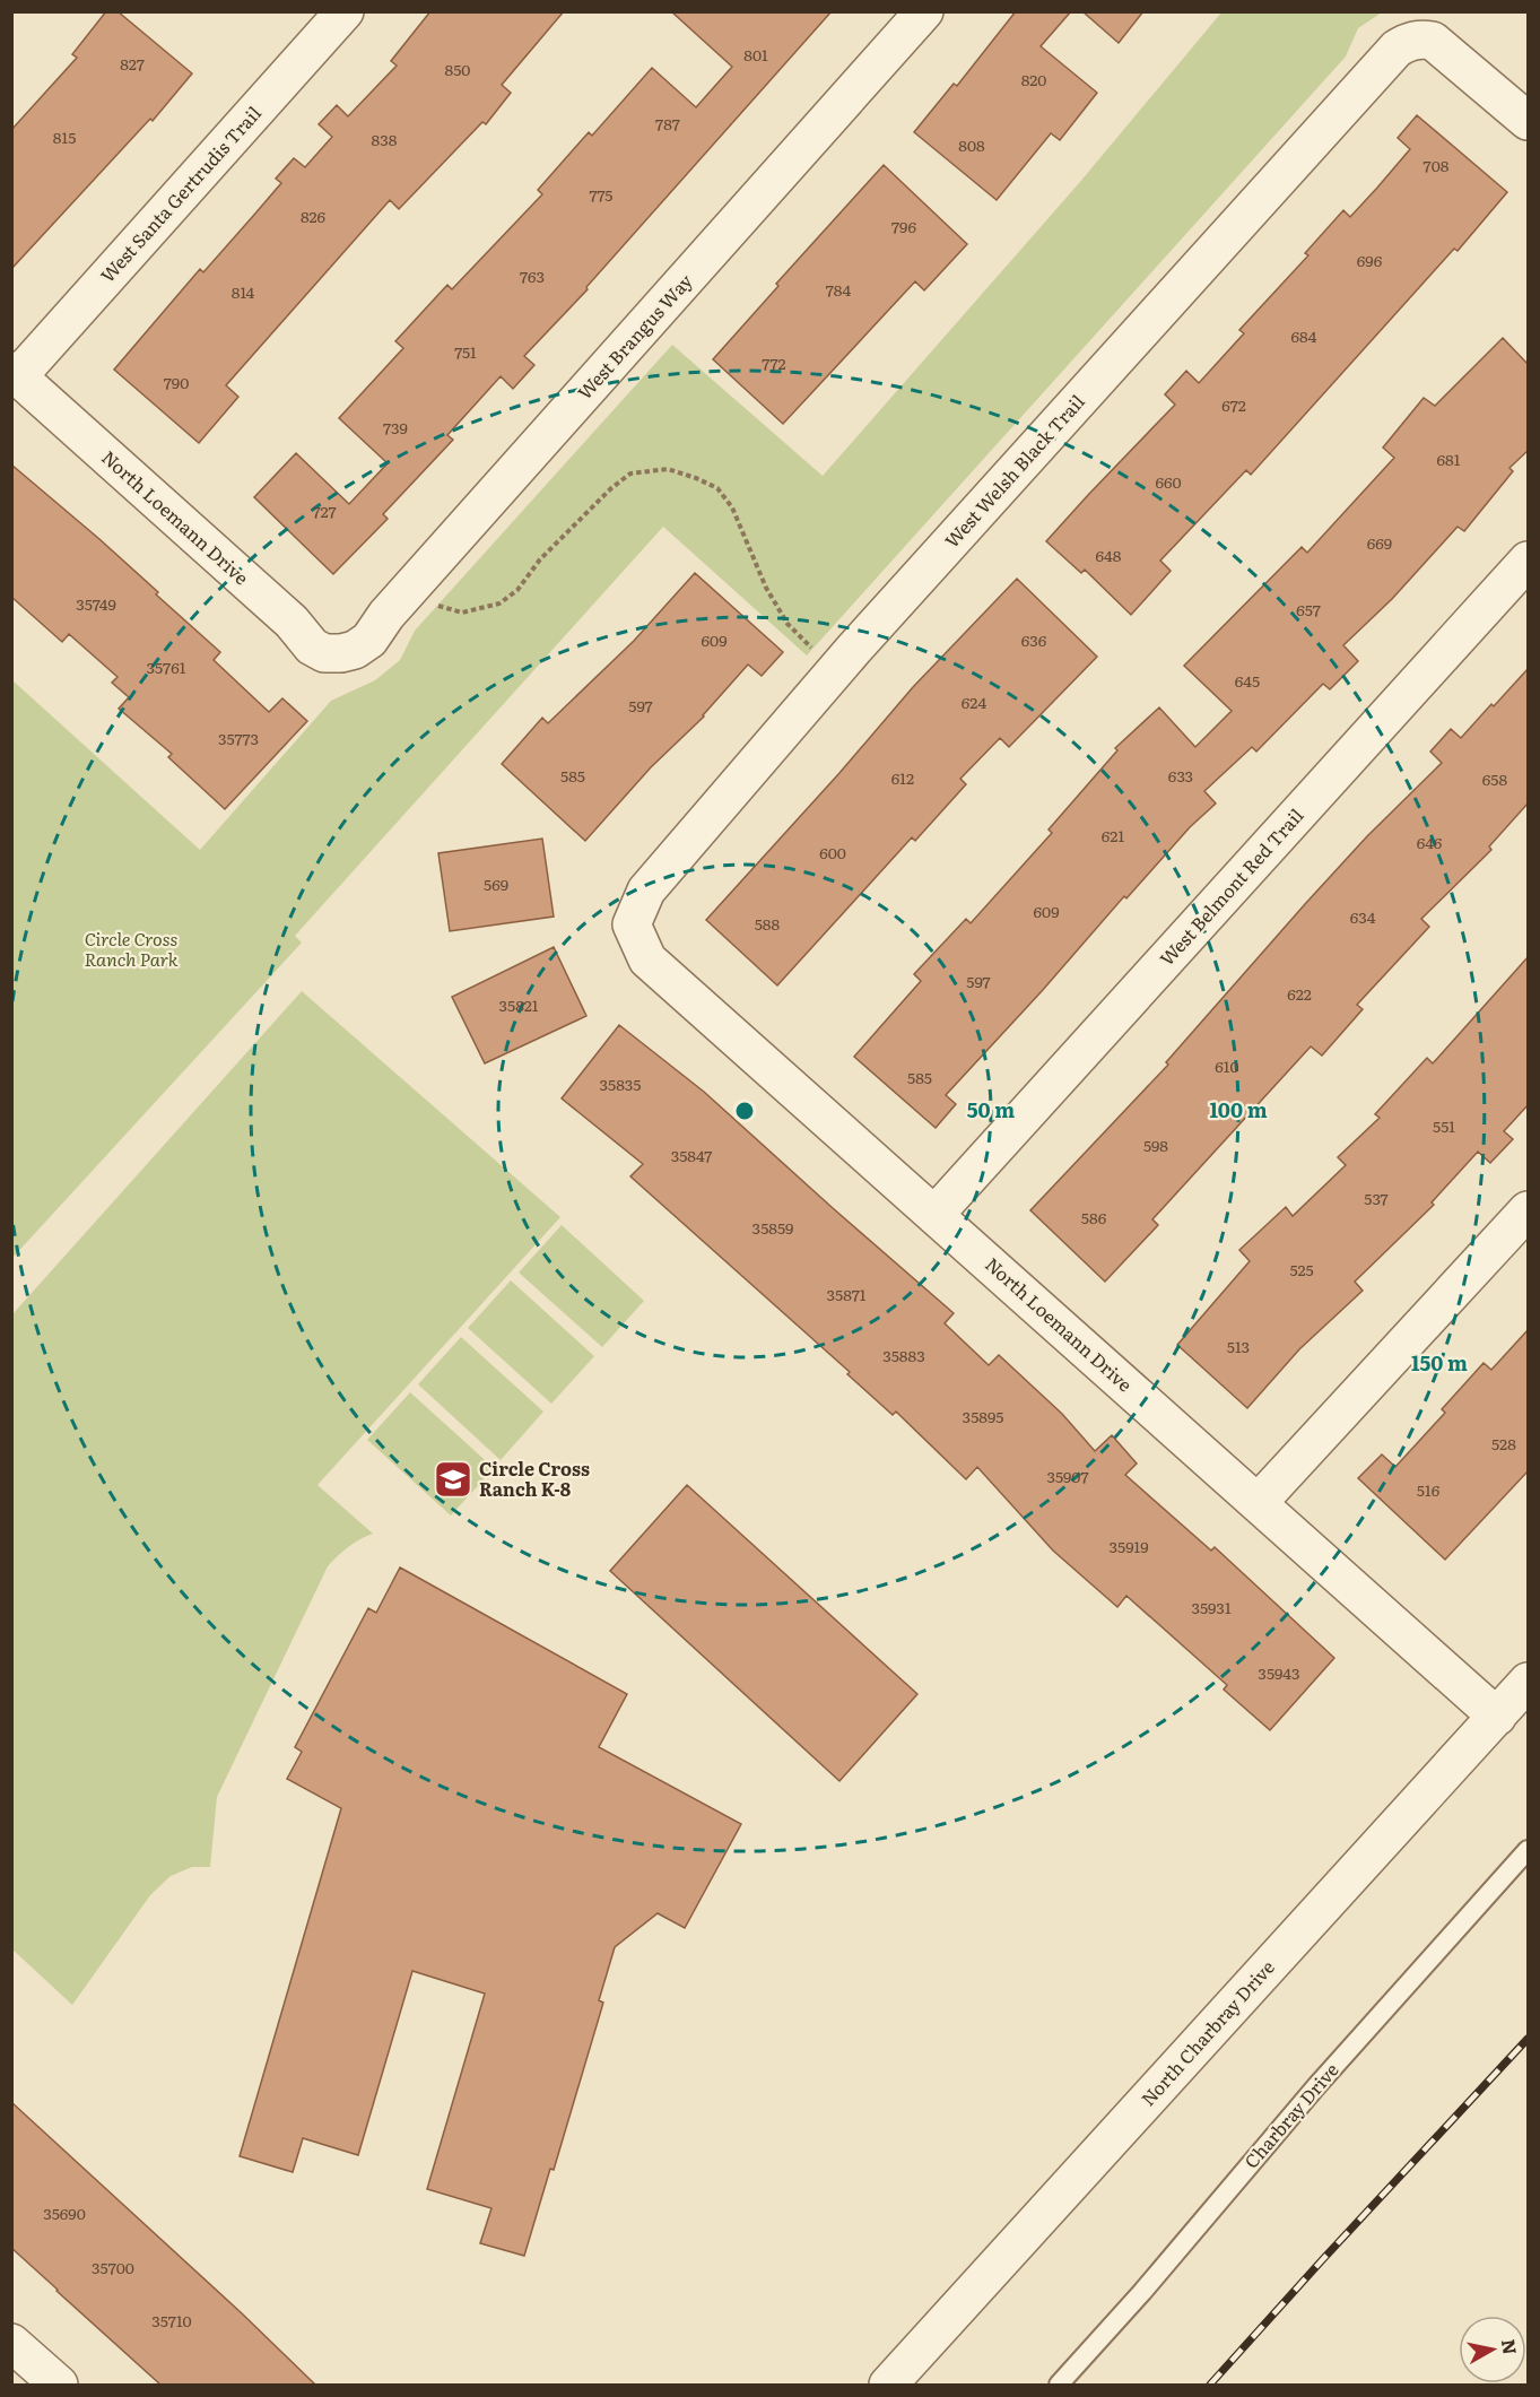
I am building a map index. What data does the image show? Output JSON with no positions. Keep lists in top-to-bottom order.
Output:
{
  "streets": {
    "street": [
      "West Santa Gertrudis Trail",
      "West Brangus Way",
      "West Welsh Black Trail",
      "North Loemann Drive",
      "West Belmont Red Trail",
      "North Charbray Drive"
    ],
    "lane": ["Charbray Drive"]
  },
  "crossings": [
    ["West Santa Gertrudis Trail", "North Loemann Drive"],
    ["West Brangus Way", "North Loemann Drive"],
    ["West Welsh Black Trail", "North Loemann Drive"],
    ["North Loemann Drive", "West Belmont Red Trail"],
    ["North Loemann Drive", "North Charbray Drive"]
  ],
  "parks": ["Circle Cross Ranch Park"],
  "places": {
    "school or university": ["Circle Cross Ranch K-8"]
  },
  "house_numbers": [
    "801",
    "827",
    "850",
    "820",
    "787",
    "815",
    "838",
    "808",
    "708",
    "775",
    "826",
    "796",
    "696",
    "763",
    "784",
    "814",
    "684",
    "751",
    "772",
    "790",
    "672",
    "739",
    "681",
    "660",
    "727",
    "669",
    "648",
    "35749",
    "657",
    "609",
    "636",
    "35761",
    "645",
    "624",
    "597",
    "35773",
    "585",
    "633",
    "612",
    "658",
    "621",
    "646",
    "600",
    "569",
    "609",
    "634",
    "588",
    "597",
    "622",
    "35821",
    "610",
    "585",
    "35835",
    "551",
    "598",
    "35847",
    "537",
    "586",
    "35859",
    "525",
    "35871",
    "513",
    "35883",
    "35895",
    "528",
    "35907",
    "516",
    "35919",
    "35931",
    "35943",
    "35690",
    "35700",
    "35710"
  ],
  "north": "right",
  "rings": ["50 m", "100 m", "150 m"]
}
